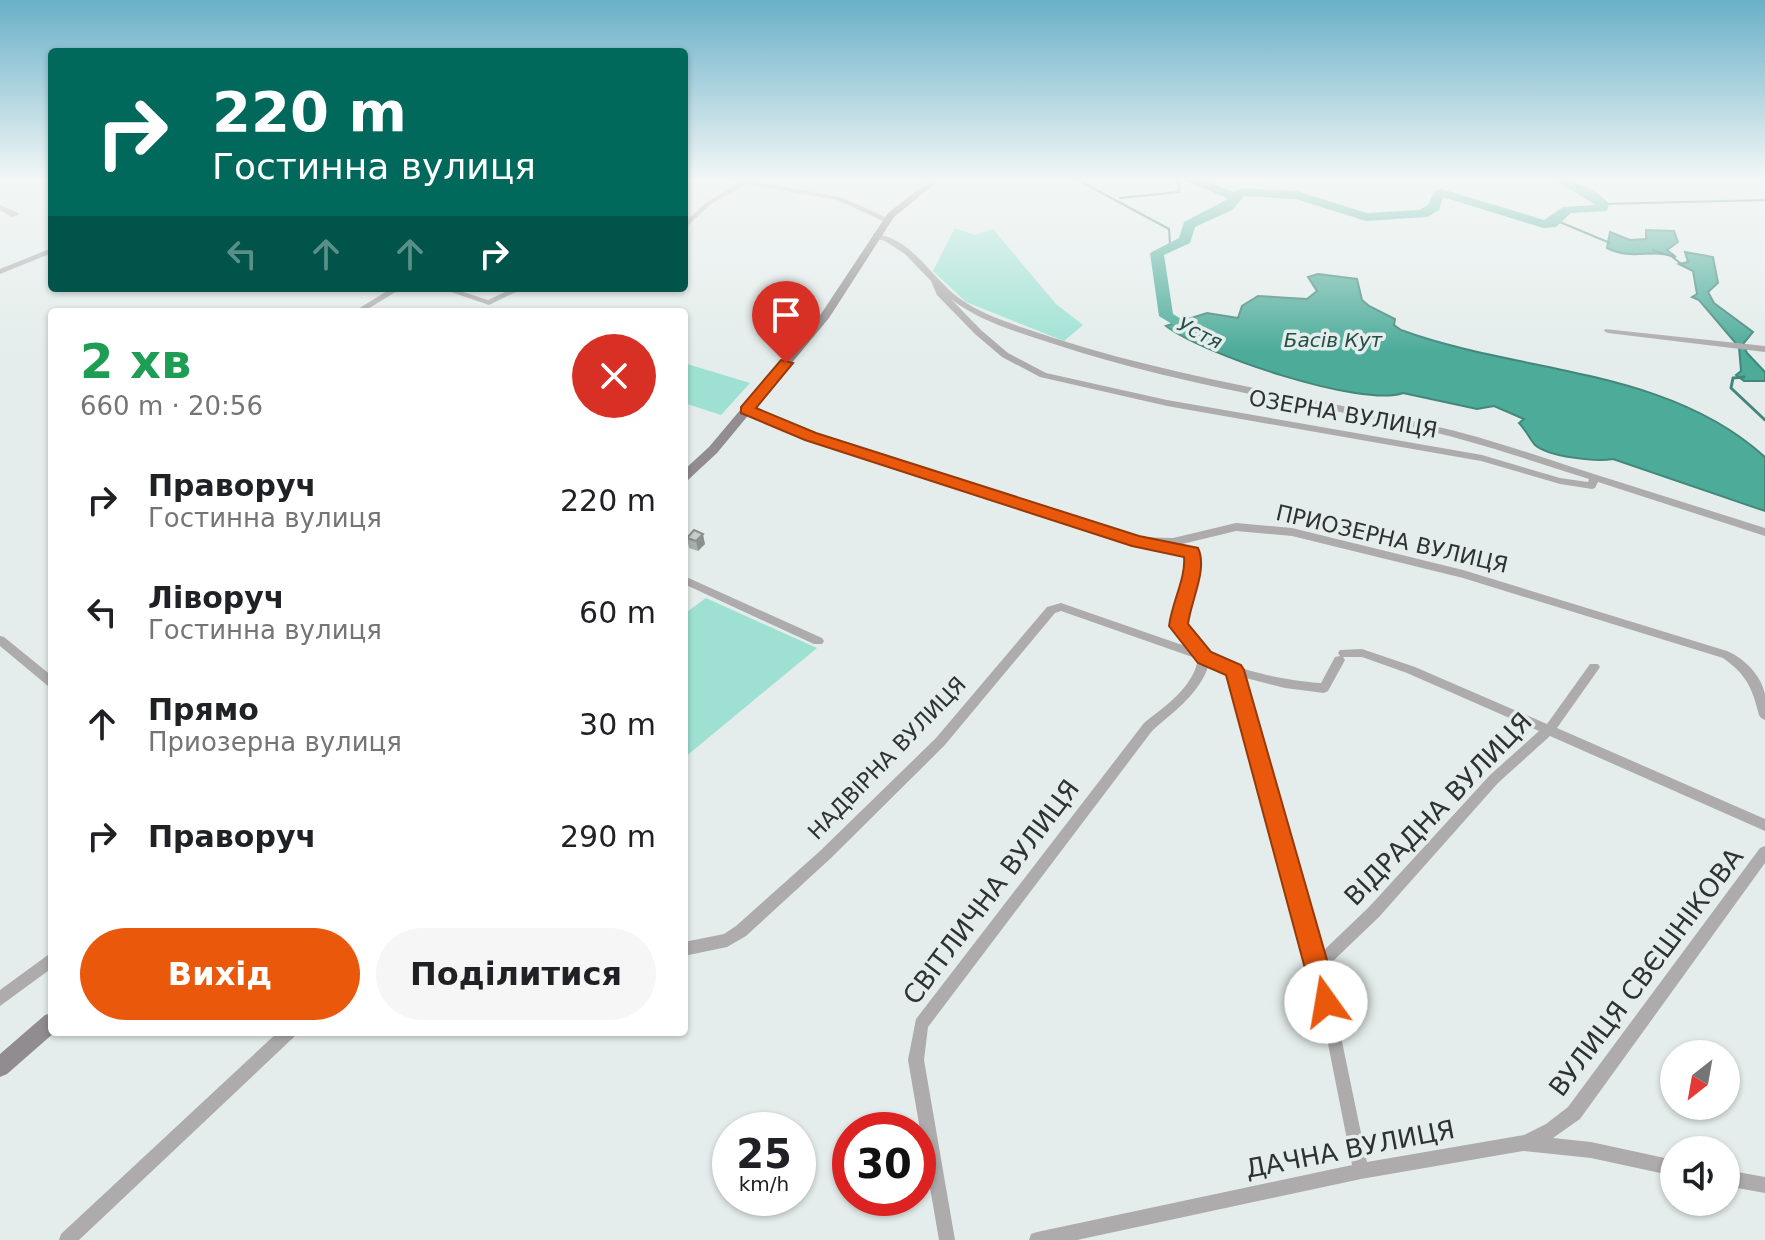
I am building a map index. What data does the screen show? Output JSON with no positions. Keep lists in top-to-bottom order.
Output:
{
  "streets": {
    "street": [
      "ОЗЕРНА ВУЛИЦЯ",
      "ПРИОЗЕРНА ВУЛИЦЯ",
      "НАДВІРНА ВУЛИЦЯ",
      "ВІДРАДНА ВУЛИЦЯ",
      "СВІТЛИЧНА ВУЛИЦЯ",
      "ВУЛИЦЯ СВЄШНІКОВА",
      "ДАЧНА ВУЛИЦЯ"
    ]
  },
  "crossings": [
    ["НАДВІРНА ВУЛИЦЯ", "СВІТЛИЧНА ВУЛИЦЯ"],
    ["ВУЛИЦЯ СВЄШНІКОВА", "ДАЧНА ВУЛИЦЯ"]
  ],
  "water": ["Устя", "Басів Кут"],
  "north": "bottom left",
  "page": {
    "turn": ["220 m", "Гостинна вулиця"],
    "heading": ["2 хв", "660 m · 20:56"],
    "list": [
      {
        "name": "Праворуч",
        "note": "Гостинна вулиця",
        "value": "220 m"
      },
      {
        "name": "Ліворуч",
        "note": "Гостинна вулиця",
        "value": "60 m"
      },
      {
        "name": "Прямо",
        "note": "Приозерна вулиця",
        "value": "30 m"
      },
      {
        "name": "Праворуч",
        "value": "290 m"
      }
    ],
    "buttons": ["Вихід", "Поділитися"],
    "speed": "25 km/h",
    "limit": "30"
  }
}
